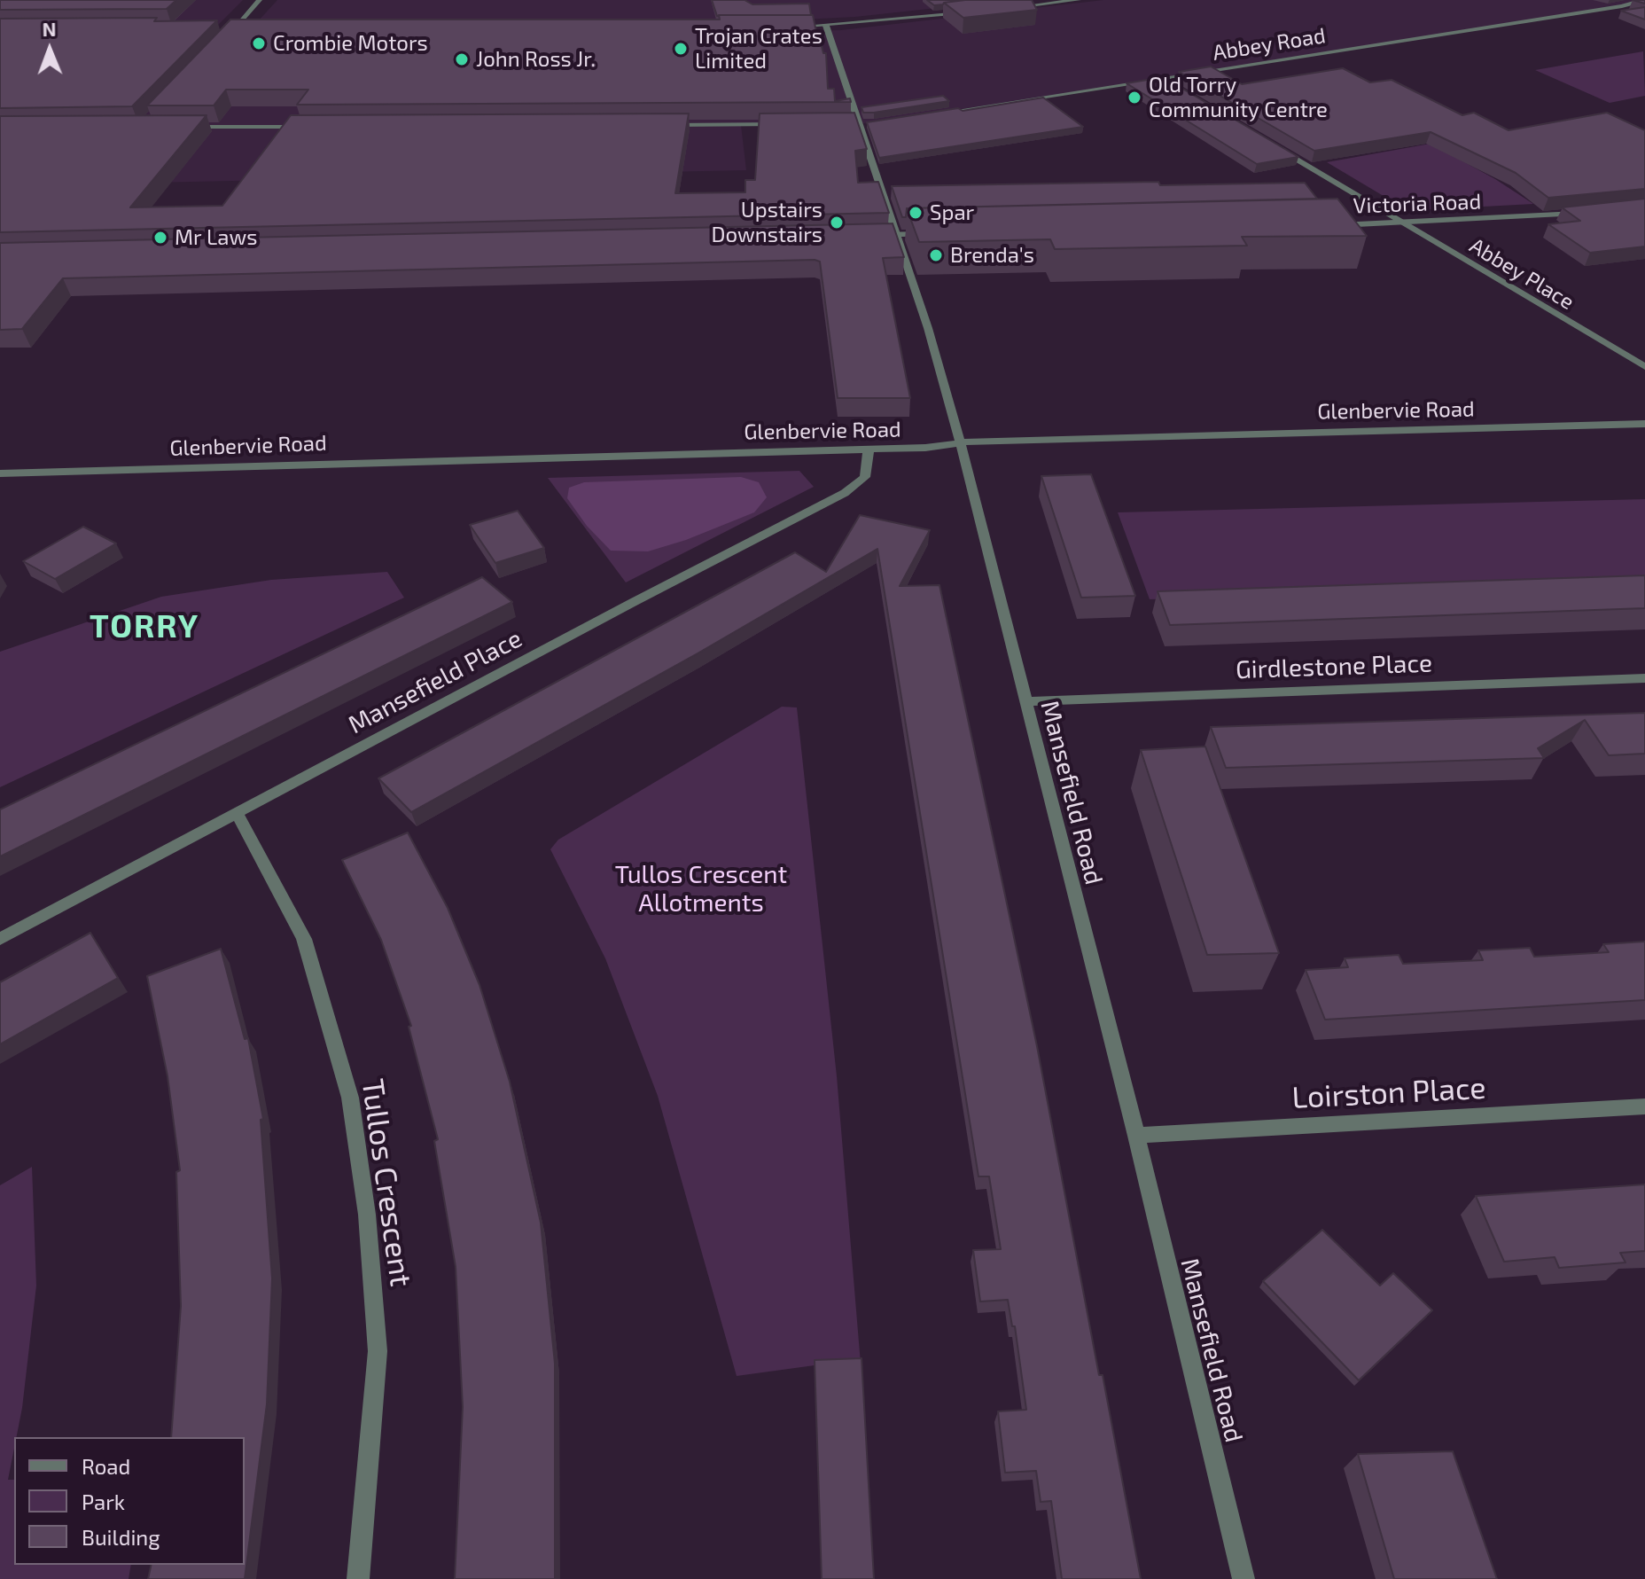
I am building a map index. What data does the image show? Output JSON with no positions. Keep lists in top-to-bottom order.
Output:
{
  "streets": {
    "street": [
      "Abbey Road",
      "Victoria Road",
      "Abbey Place",
      "Glenbervie Road",
      "Girdlestone Place",
      "Mansefield Place",
      "Mansefield Road",
      "Loirston Place",
      "Tullos Crescent"
    ]
  },
  "crossings": [
    ["Victoria Road", "Abbey Place"],
    ["Glenbervie Road", "Mansefield Place"],
    ["Glenbervie Road", "Mansefield Road"],
    ["Girdlestone Place", "Mansefield Road"],
    ["Mansefield Place", "Tullos Crescent"],
    ["Mansefield Road", "Loirston Place"]
  ],
  "districts": ["TORRY"],
  "parks": ["Tullos Crescent Allotments"],
  "places": [
    "Crombie Motors",
    "Trojan Crates Limited",
    "John Ross Jr.",
    "Old Torry Community Centre",
    "Spar",
    "Upstairs Downstairs",
    "Mr Laws",
    "Brenda's"
  ],
  "legend": ["Road", "Park", "Building"],
  "north": "top"
}
